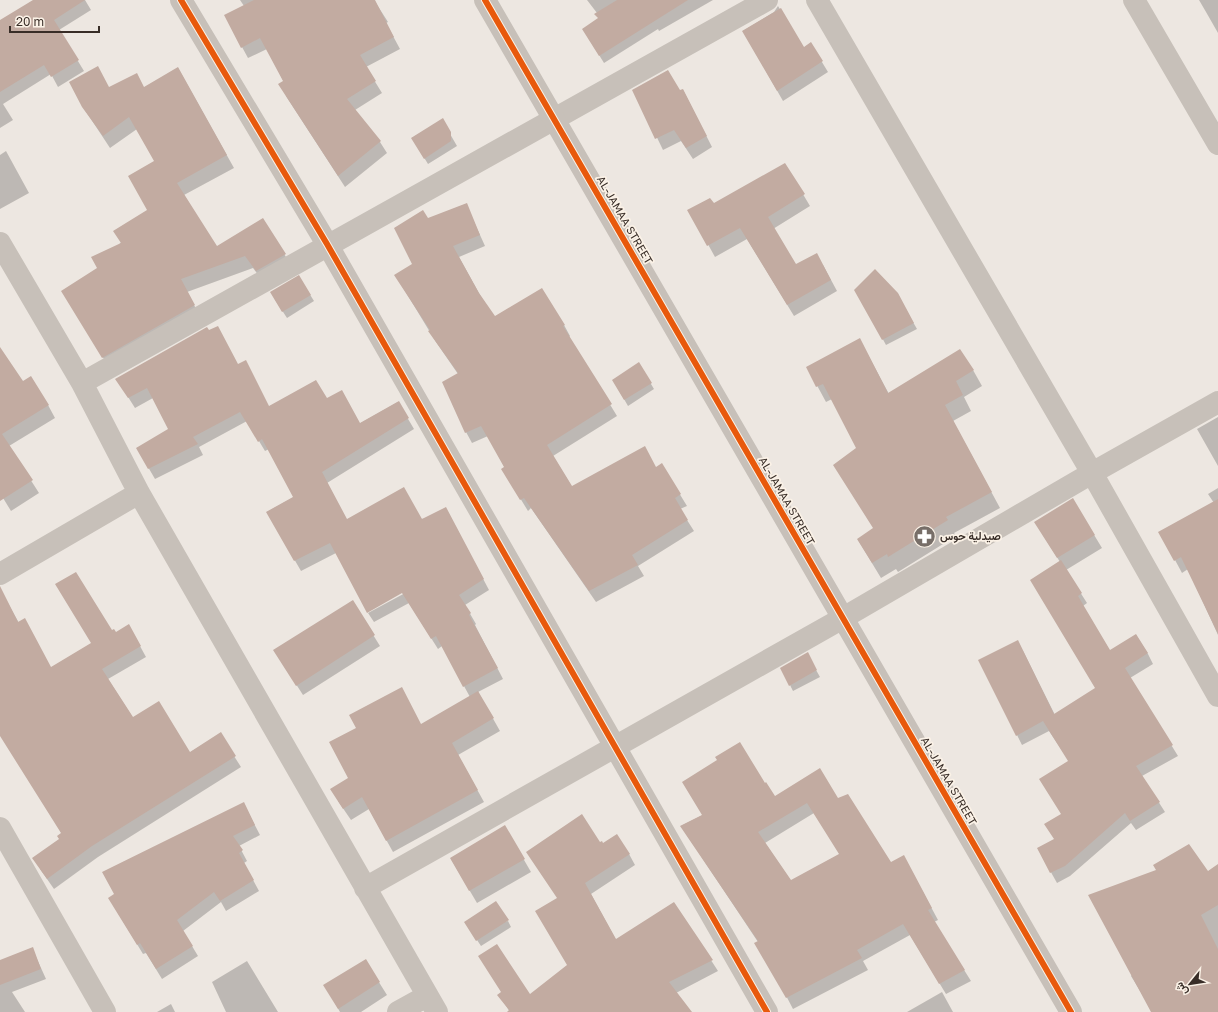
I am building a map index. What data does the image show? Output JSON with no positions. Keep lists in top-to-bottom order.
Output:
{
  "streets": {
    "street": ["AL-JAMAA STREET"]
  },
  "places": {
    "pharmacy": ["صيدلية حوس"]
  },
  "scale_bar": "20 m",
  "north": "bottom left"
}
